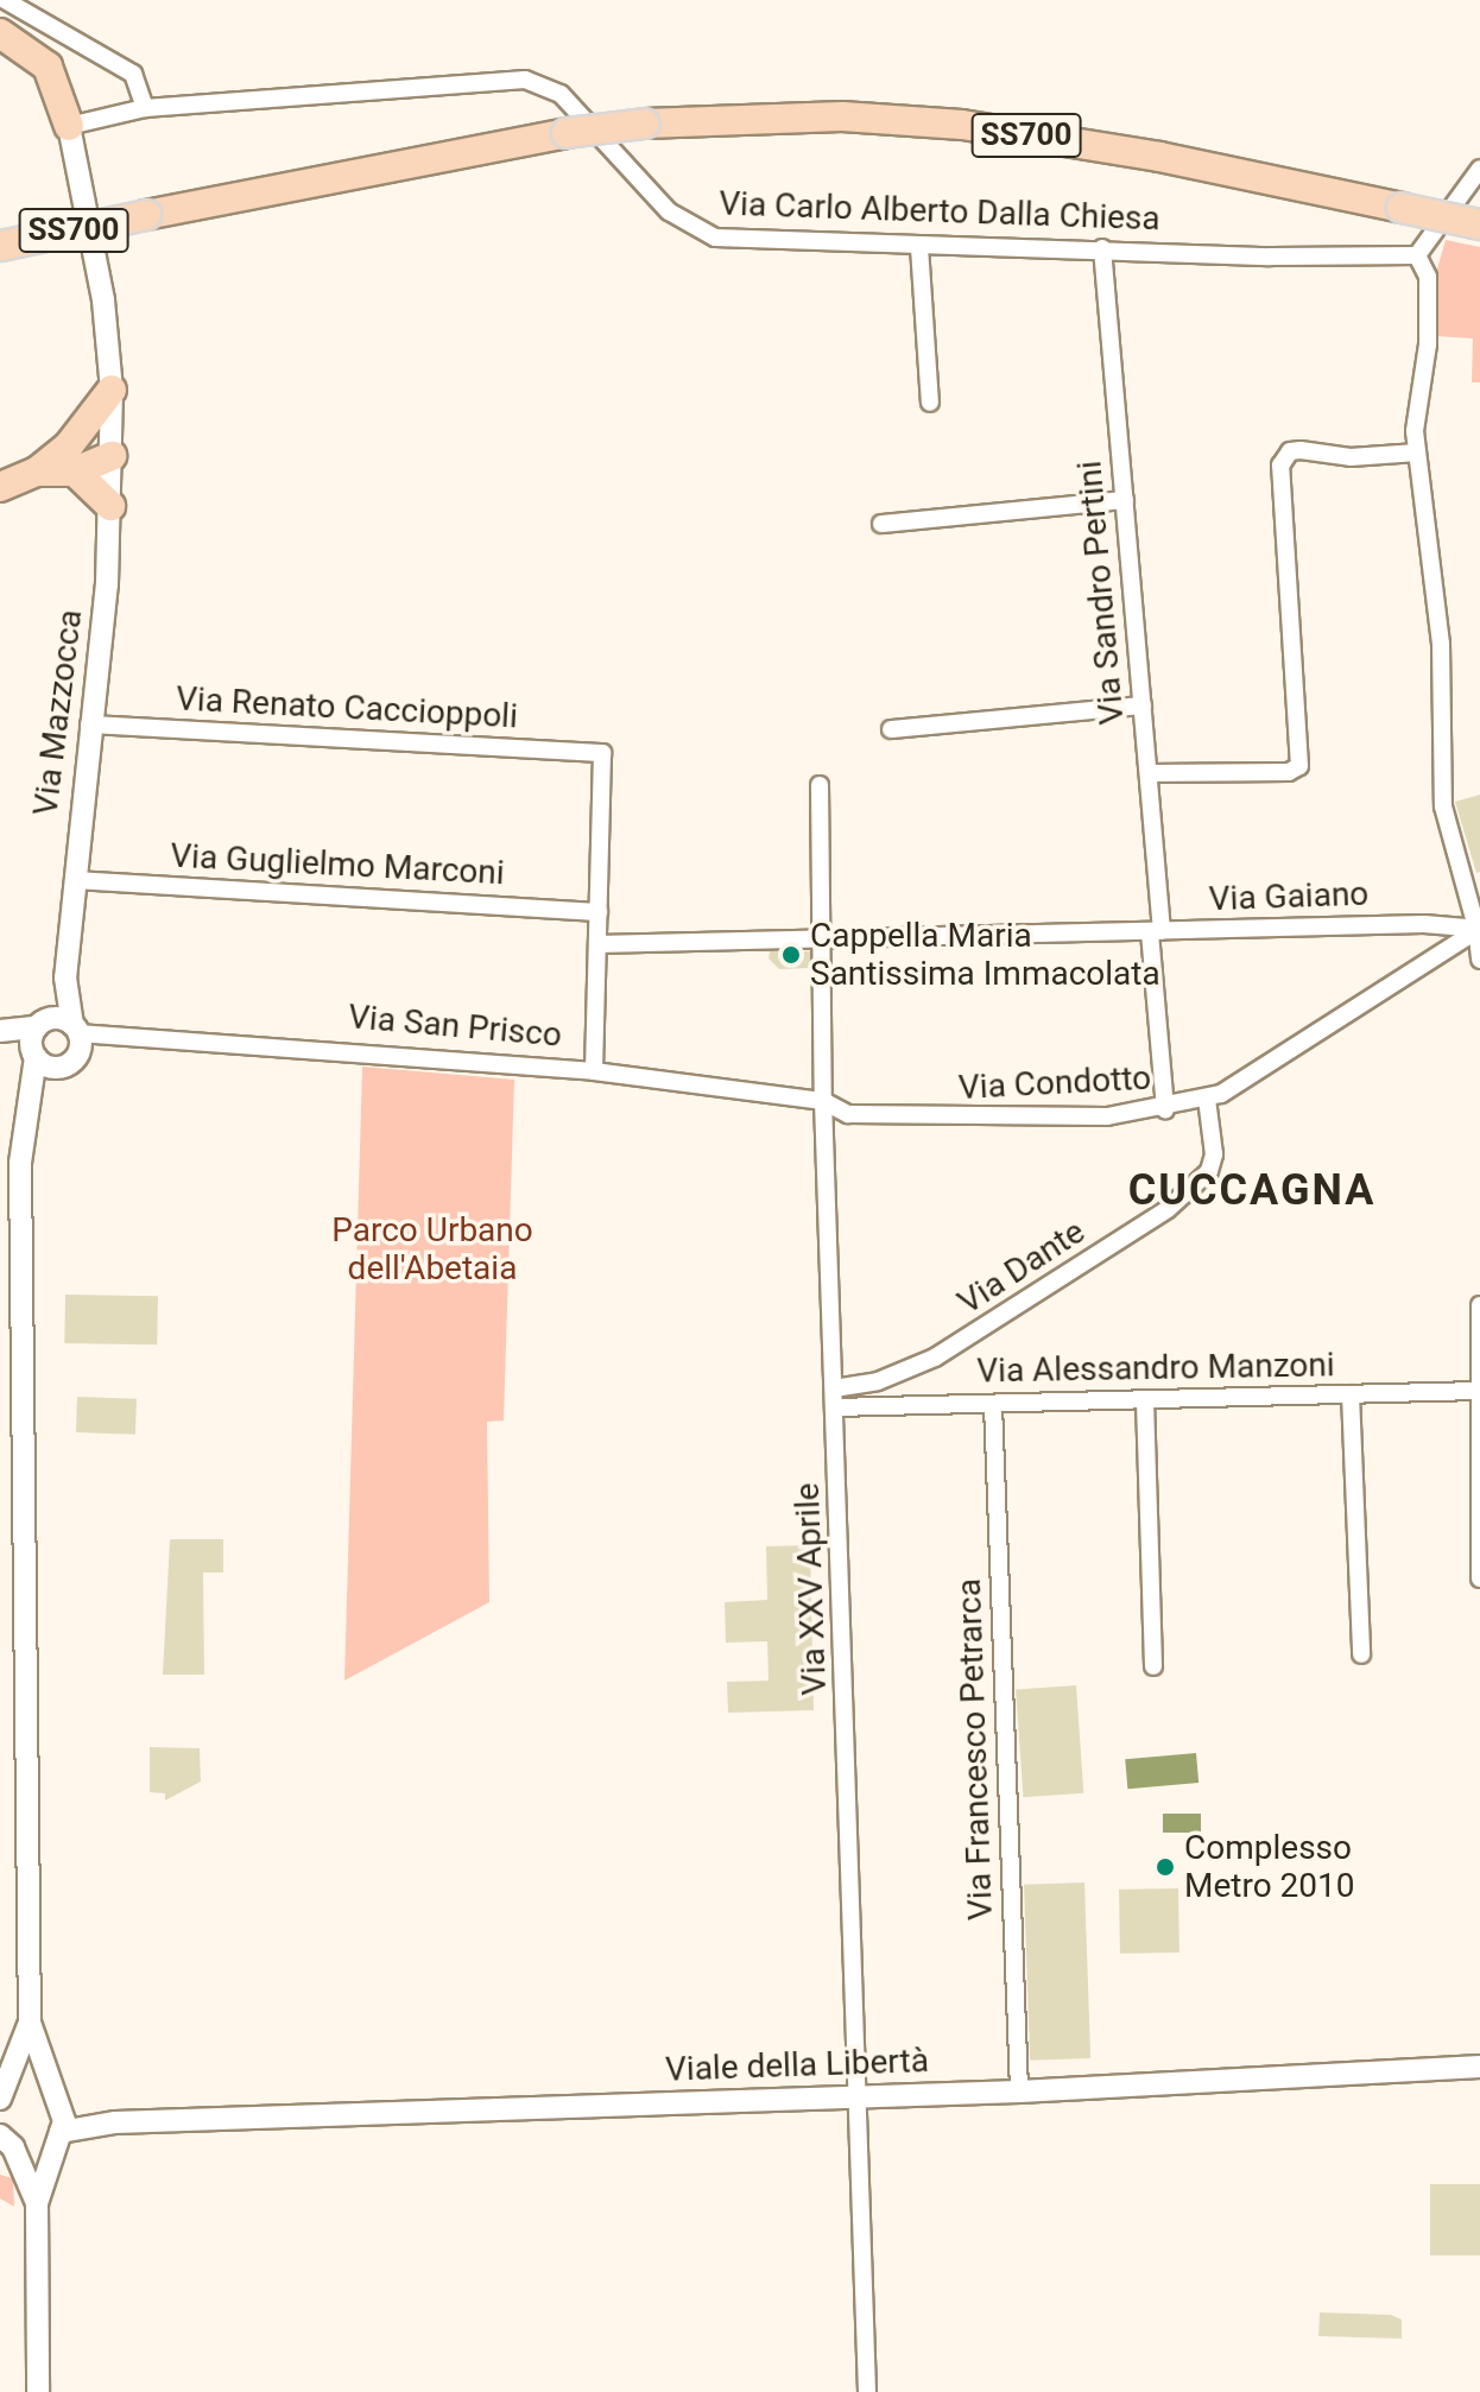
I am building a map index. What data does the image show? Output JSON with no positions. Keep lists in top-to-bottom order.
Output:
{
  "streets": {
    "highway": ["SS700"],
    "street": [
      "Via Carlo Alberto Dalla Chiesa",
      "Via Sandro Pertini",
      "Via Renato Caccioppoli",
      "Via Mazzocca",
      "Via Guglielmo Marconi",
      "Via Gaiano",
      "Via San Prisco",
      "Via Condotto",
      "Via Dante",
      "Via Alessandro Manzoni",
      "Via XXV Aprile",
      "Via Francesco Petrarca",
      "Viale della Libertà"
    ]
  },
  "crossings": [
    ["Via Carlo Alberto Dalla Chiesa", "Via Sandro Pertini"],
    ["Via Carlo Alberto Dalla Chiesa", "Via Mazzocca"],
    ["Via Sandro Pertini", "Via Gaiano"],
    ["Via Sandro Pertini", "Via Condotto"],
    ["Via Renato Caccioppoli", "Via Mazzocca"],
    ["Via Renato Caccioppoli", "Via Guglielmo Marconi"],
    ["Via Mazzocca", "Via Guglielmo Marconi"],
    ["Via Mazzocca", "Via San Prisco"],
    ["Via Gaiano", "Via Condotto"],
    ["Via Gaiano", "Via XXV Aprile"],
    ["Via San Prisco", "Via Condotto"],
    ["Via San Prisco", "Via XXV Aprile"],
    ["Via Condotto", "Via Dante"],
    ["Via Condotto", "Via XXV Aprile"],
    ["Via Dante", "Via XXV Aprile"],
    ["Via Alessandro Manzoni", "Via XXV Aprile"],
    ["Via Alessandro Manzoni", "Via Francesco Petrarca"],
    ["Via XXV Aprile", "Viale della Libertà"],
    ["Via Francesco Petrarca", "Viale della Libertà"]
  ],
  "districts": ["CUCCAGNA"],
  "parks": ["Parco Urbano dell'Abetaia"],
  "places": ["Cappella Maria Santissima Immacolata", "Complesso Metro 2010"]
}
